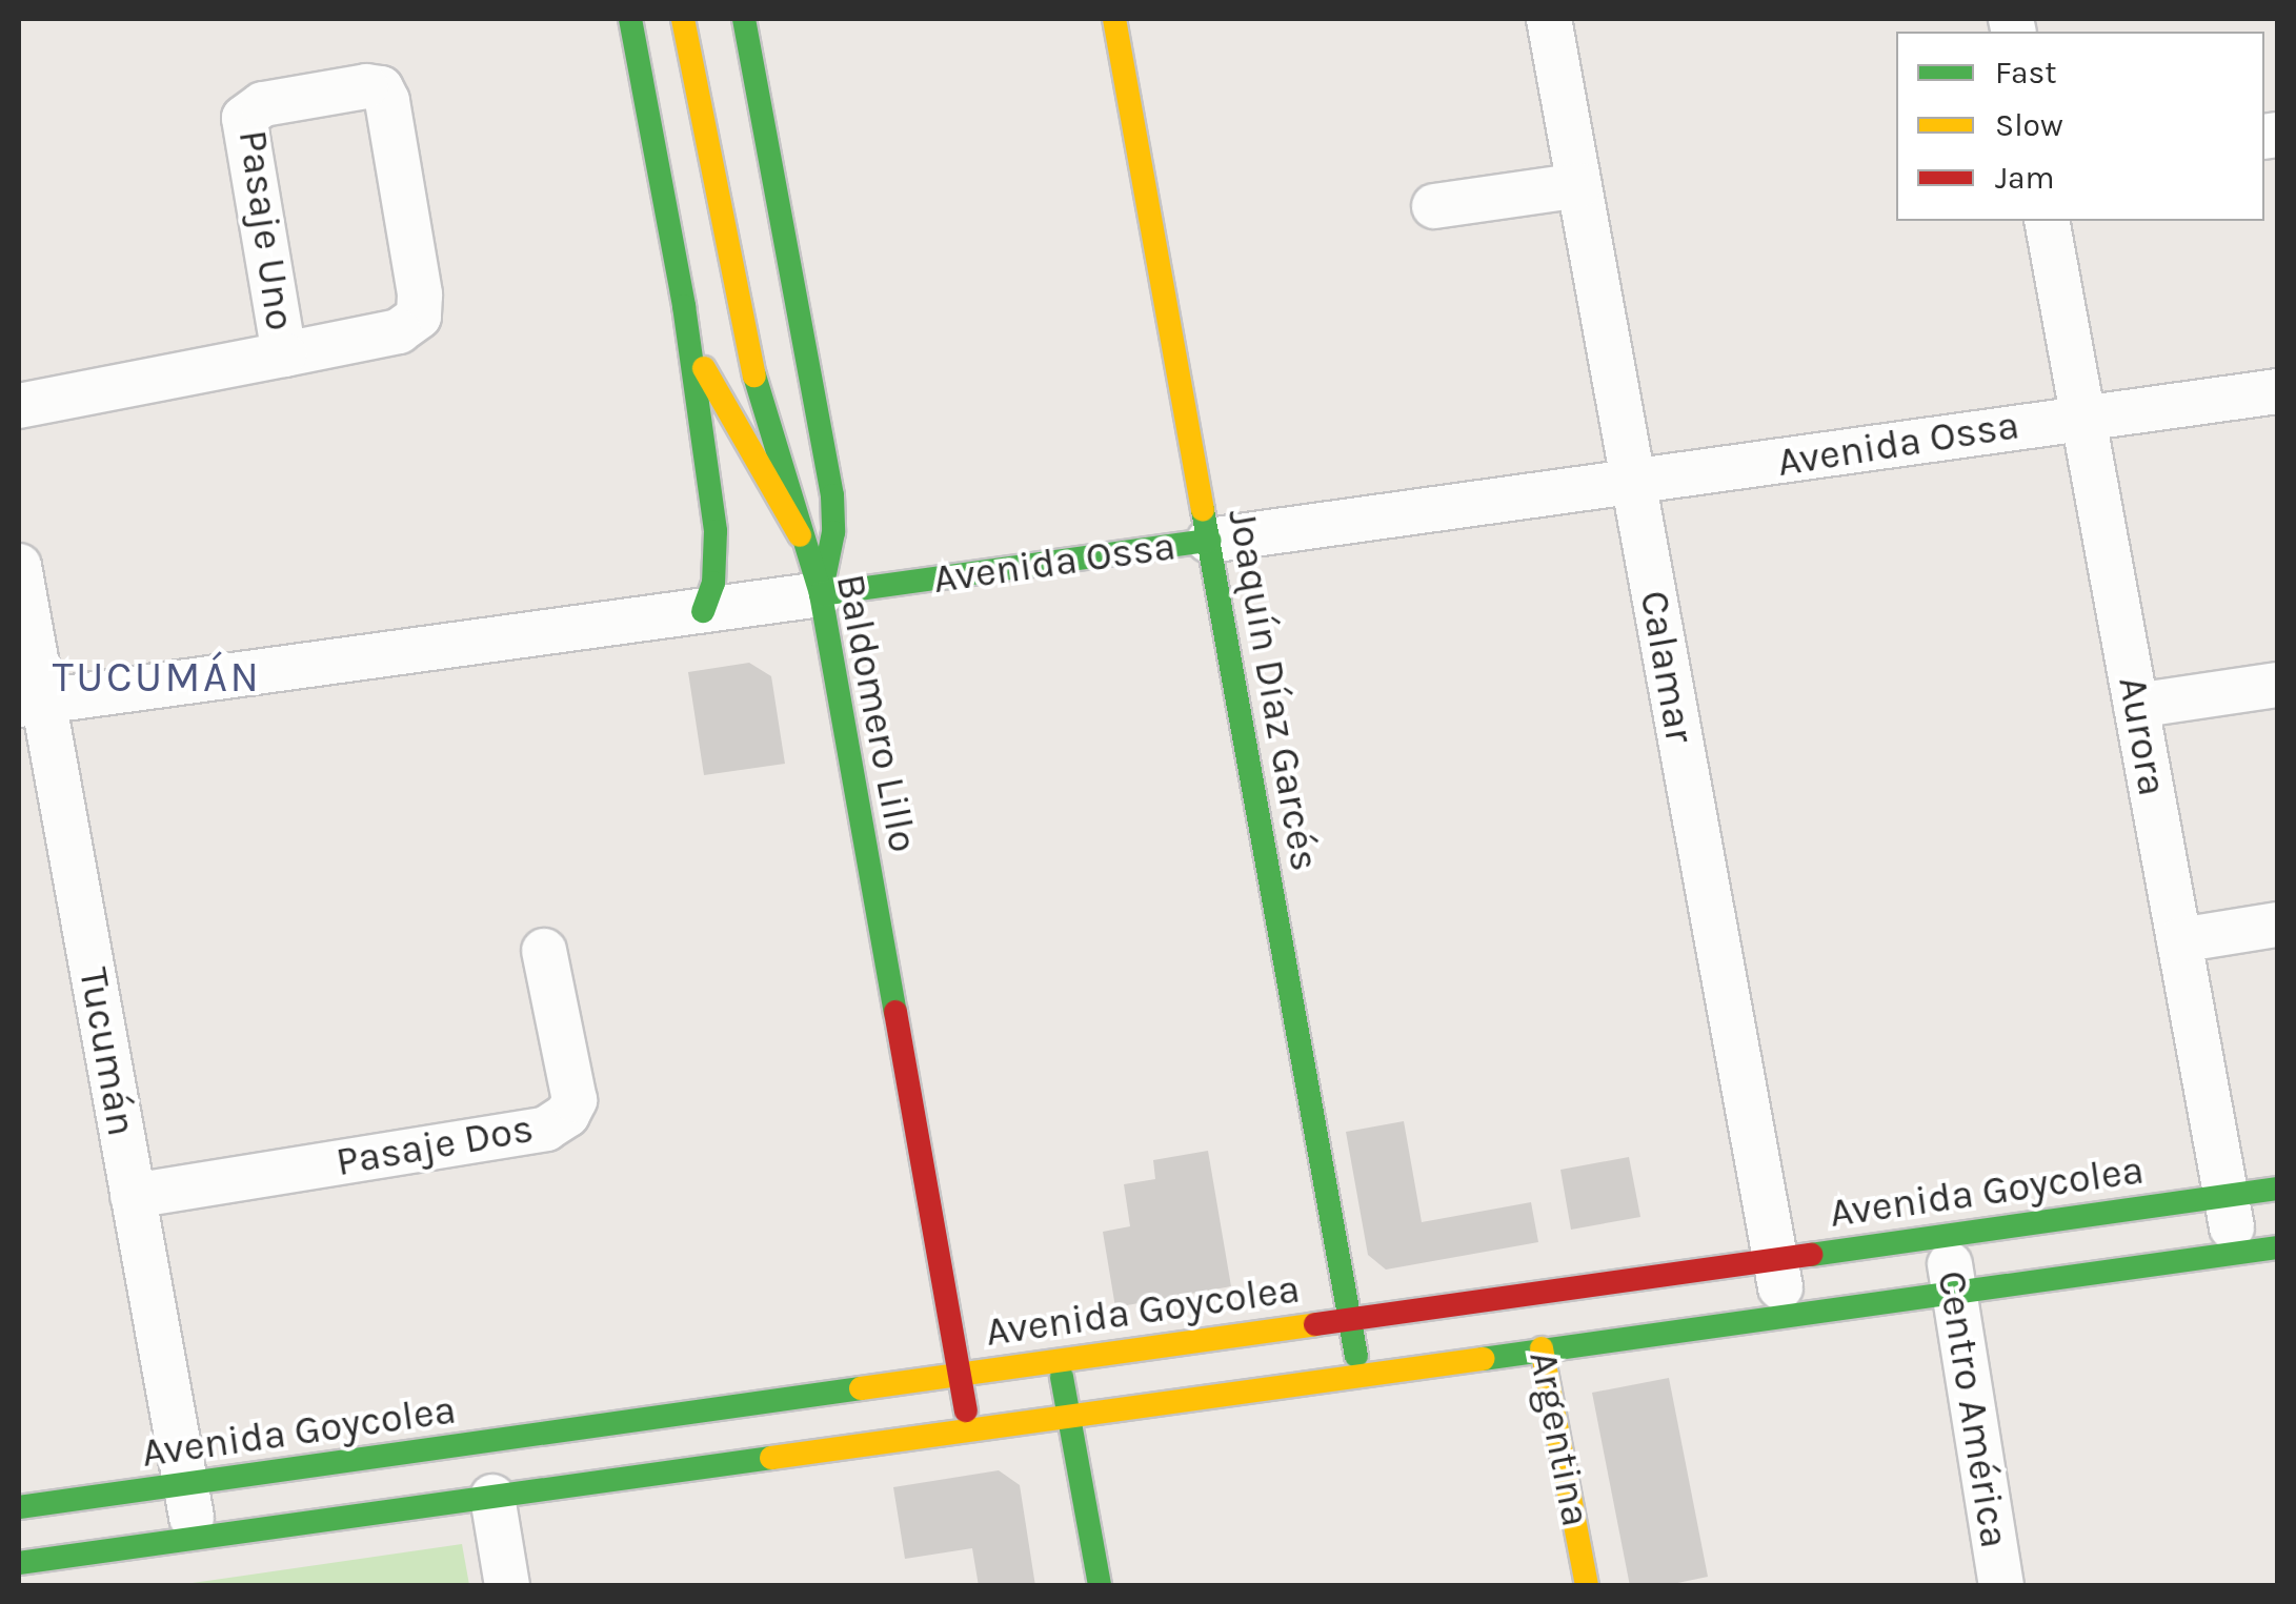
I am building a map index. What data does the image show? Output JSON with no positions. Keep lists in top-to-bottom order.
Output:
{
  "streets": {
    "street": [
      "Pasaje Uno",
      "Avenida Ossa",
      "Calamar",
      "Joaquín Díaz Garcés",
      "Baldomero Lillo",
      "Aurora",
      "Tucumán",
      "Pasaje Dos",
      "Avenida Goycolea",
      "Centro América",
      "Argentina"
    ]
  },
  "crossings": [
    ["Avenida Ossa", "Calamar"],
    ["Avenida Ossa", "Joaquín Díaz Garcés"],
    ["Avenida Ossa", "Baldomero Lillo"],
    ["Avenida Ossa", "Aurora"],
    ["Avenida Ossa", "Tucumán"],
    ["Calamar", "Avenida Goycolea"],
    ["Joaquín Díaz Garcés", "Avenida Goycolea"],
    ["Baldomero Lillo", "Avenida Goycolea"],
    ["Aurora", "Avenida Goycolea"],
    ["Tucumán", "Pasaje Dos"],
    ["Tucumán", "Avenida Goycolea"],
    ["Avenida Goycolea", "Centro América"],
    ["Avenida Goycolea", "Argentina"]
  ],
  "districts": ["TUCUMÁN"],
  "legend": ["Fast", "Slow", "Jam"]
}
